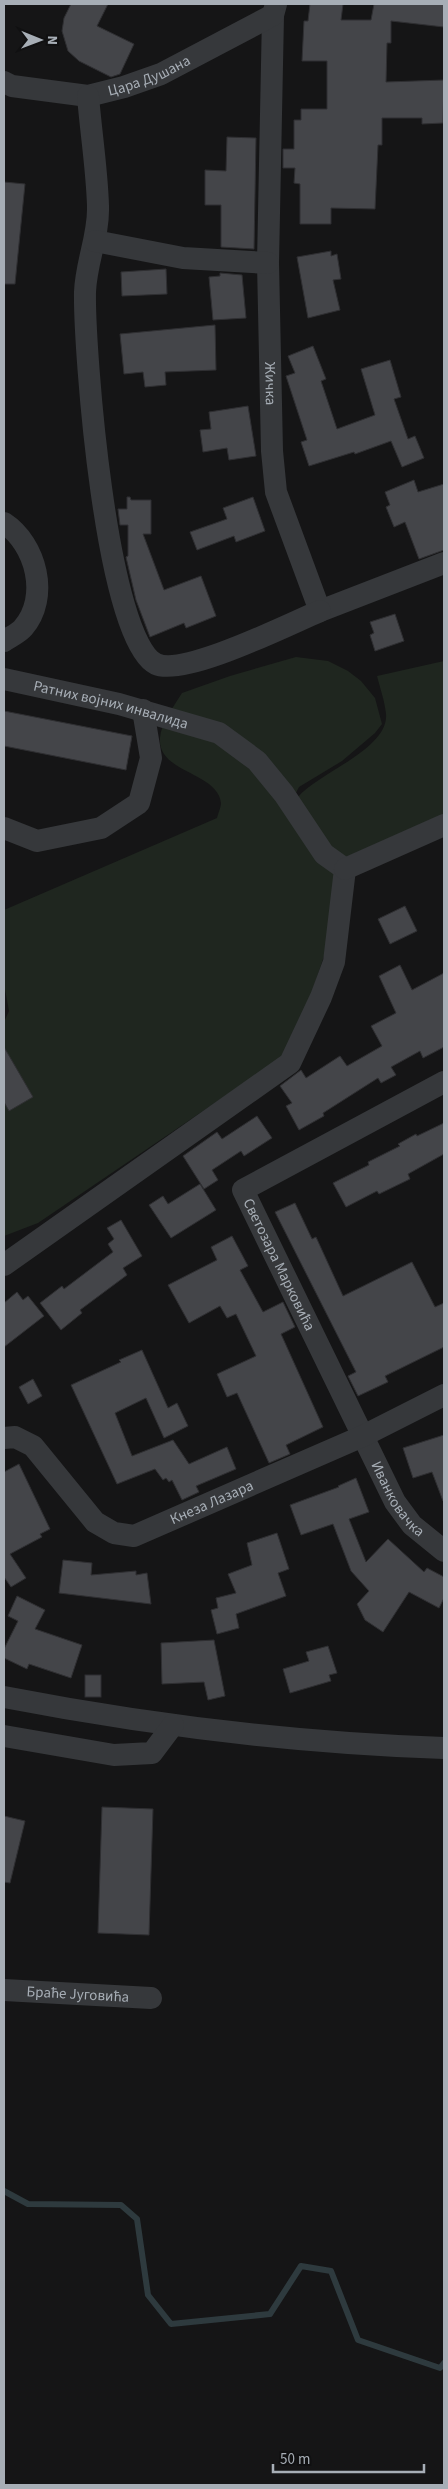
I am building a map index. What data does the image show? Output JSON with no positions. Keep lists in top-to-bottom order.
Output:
{
  "streets": {
    "street": [
      "Цара Душана",
      "Жичка",
      "Ратних војних инвалида",
      "Светозара Марковића",
      "Иванковачка",
      "Кнеза Лазара",
      "Браће Југовића"
    ]
  },
  "crossings": [
    ["Цара Душана", "Жичка"],
    ["Светозара Марковића", "Иванковачка"],
    ["Светозара Марковића", "Кнеза Лазара"],
    ["Иванковачка", "Кнеза Лазара"]
  ],
  "scale_bar": "50 m",
  "north": "right"
}
